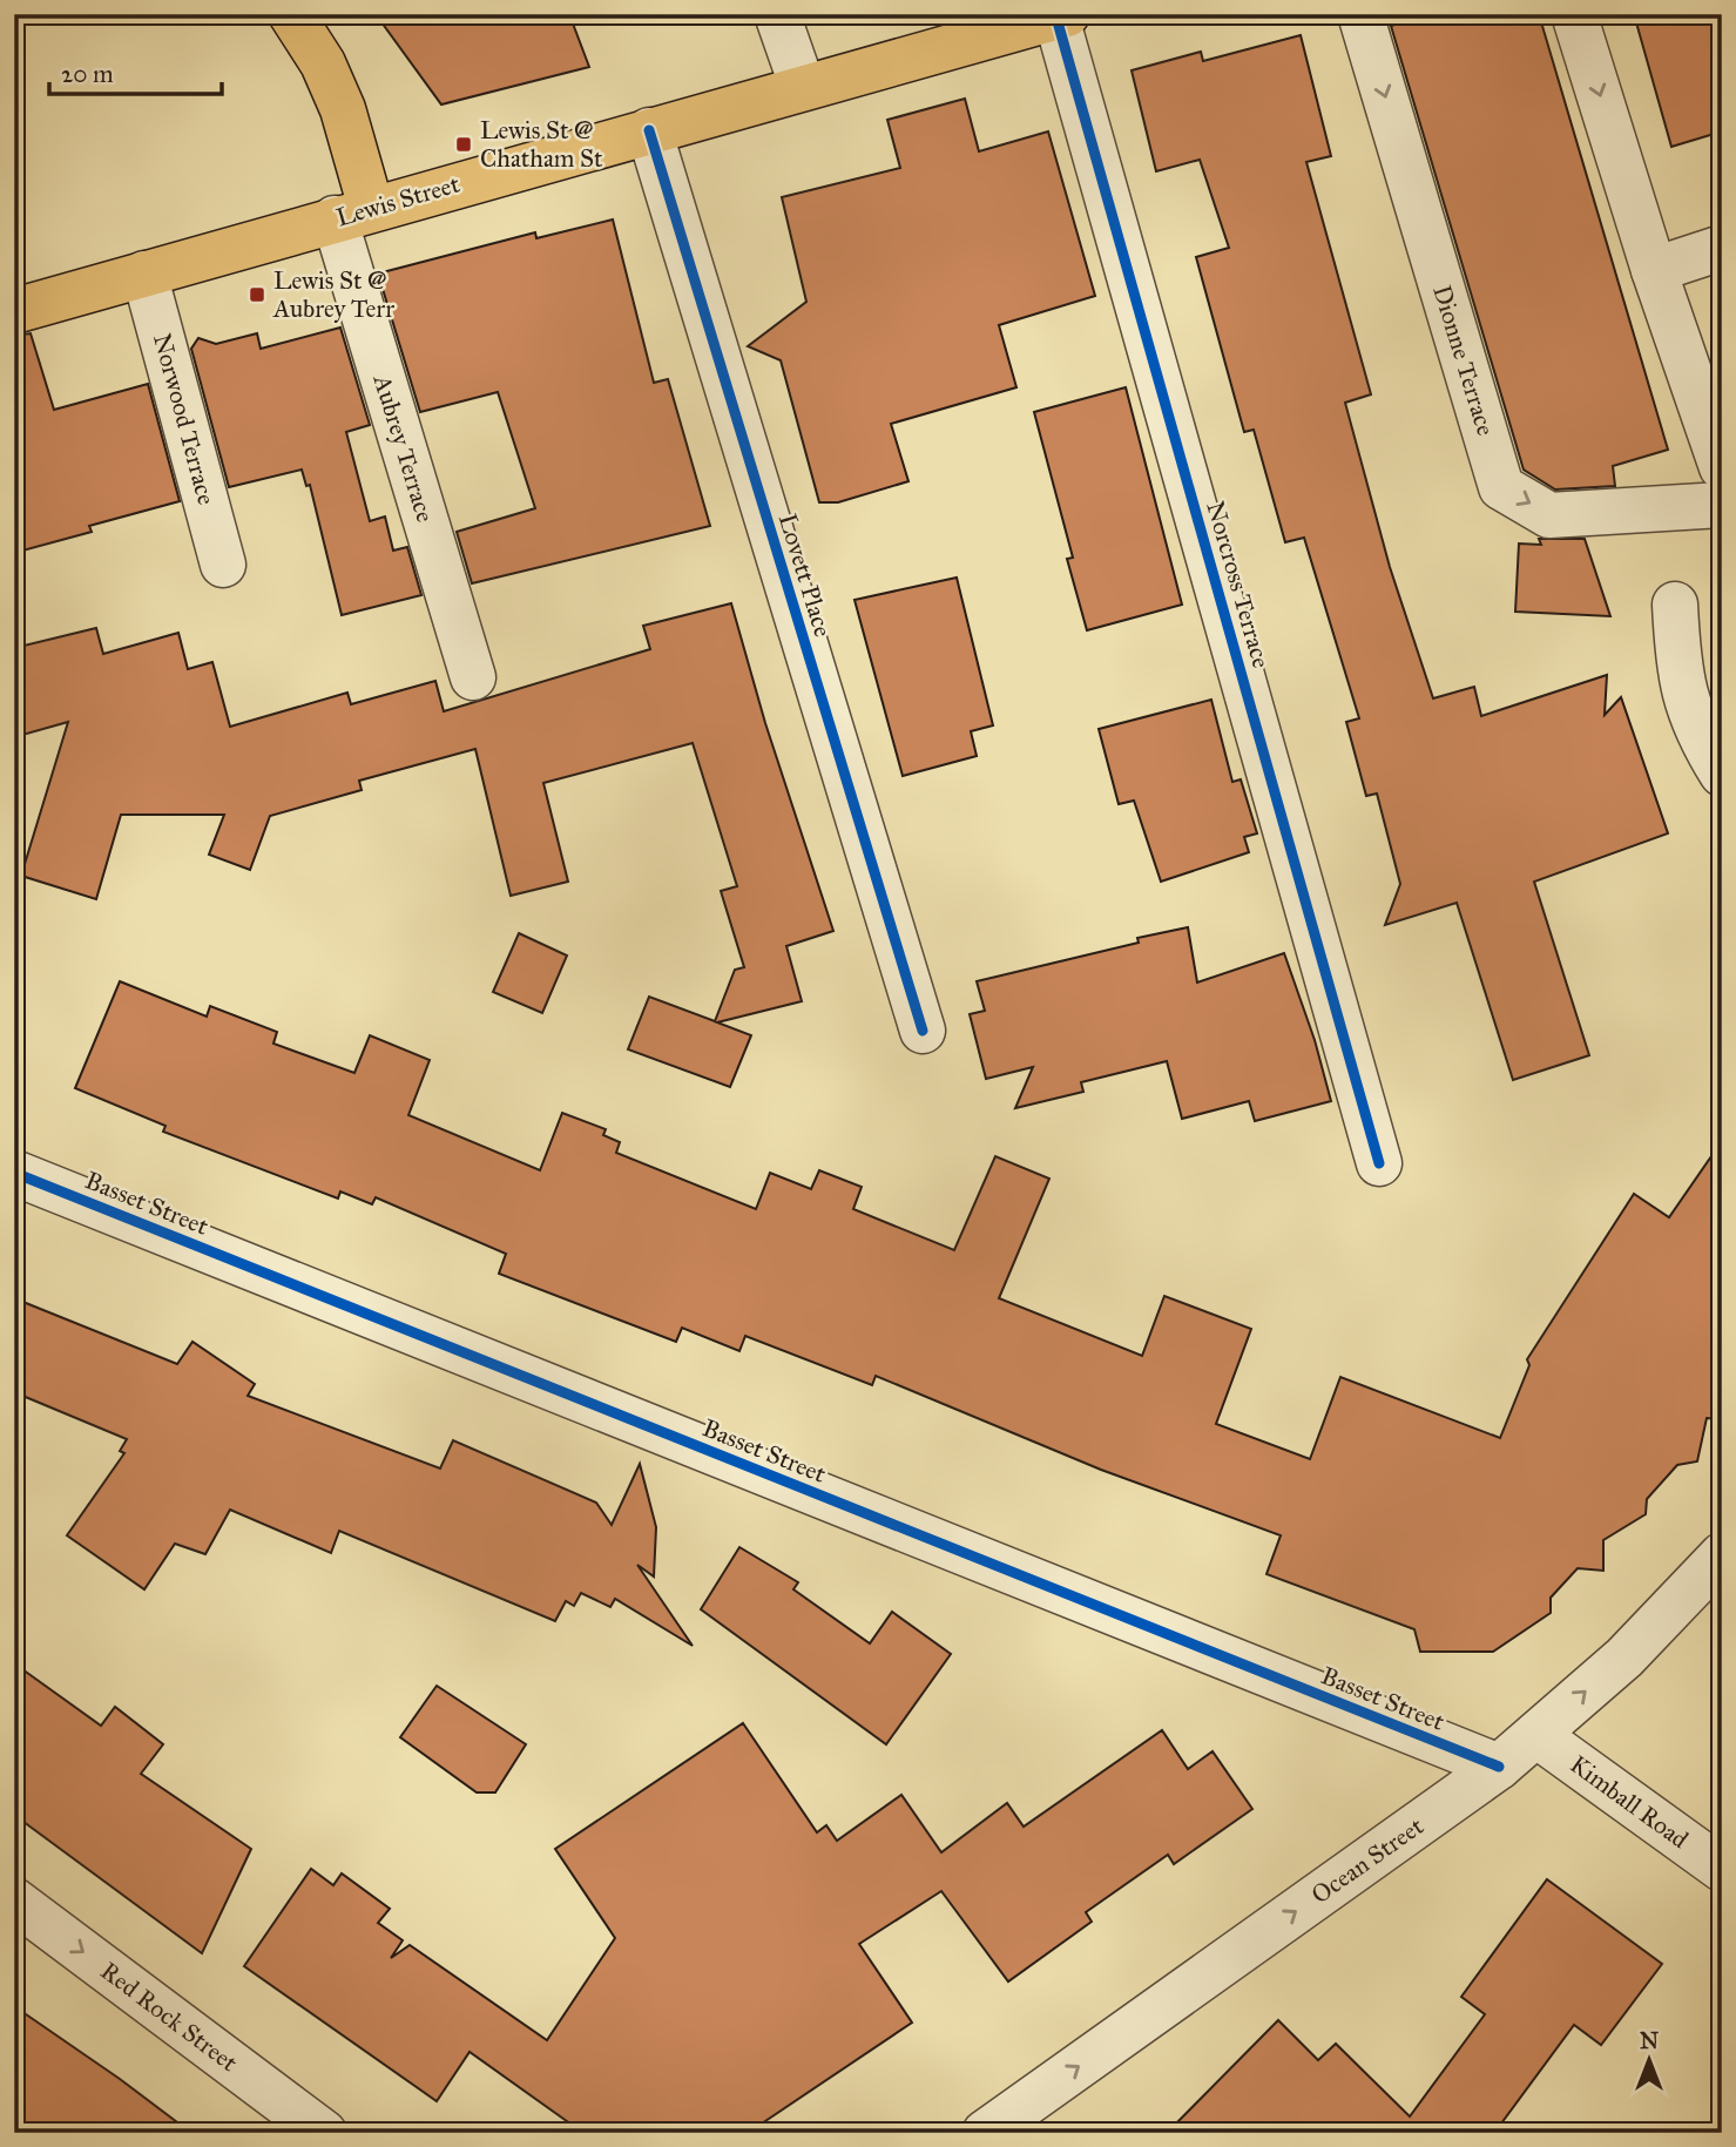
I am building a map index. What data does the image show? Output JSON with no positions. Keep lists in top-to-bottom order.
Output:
{
  "streets": {
    "main road": ["Lewis Street"],
    "street": [
      "Dionne Terrace",
      "Norwood Terrace",
      "Aubrey Terrace",
      "Lovett Place",
      "Norcross Terrace",
      "Basset Street",
      "Kimball Road",
      "Ocean Street",
      "Red Rock Street"
    ]
  },
  "crossings": [
    ["Lewis Street", "Norwood Terrace"],
    ["Lewis Street", "Aubrey Terrace"],
    ["Lewis Street", "Lovett Place"],
    ["Lewis Street", "Norcross Terrace"],
    ["Basset Street", "Ocean Street"],
    ["Kimball Road", "Ocean Street"]
  ],
  "one_way": ["Ocean Street", "Red Rock Street"],
  "places": {
    "transit": ["Lewis St @ Chatham St", "Lewis St @ Aubrey Terr"]
  },
  "scale_bar": "20 m",
  "north": "top"
}
